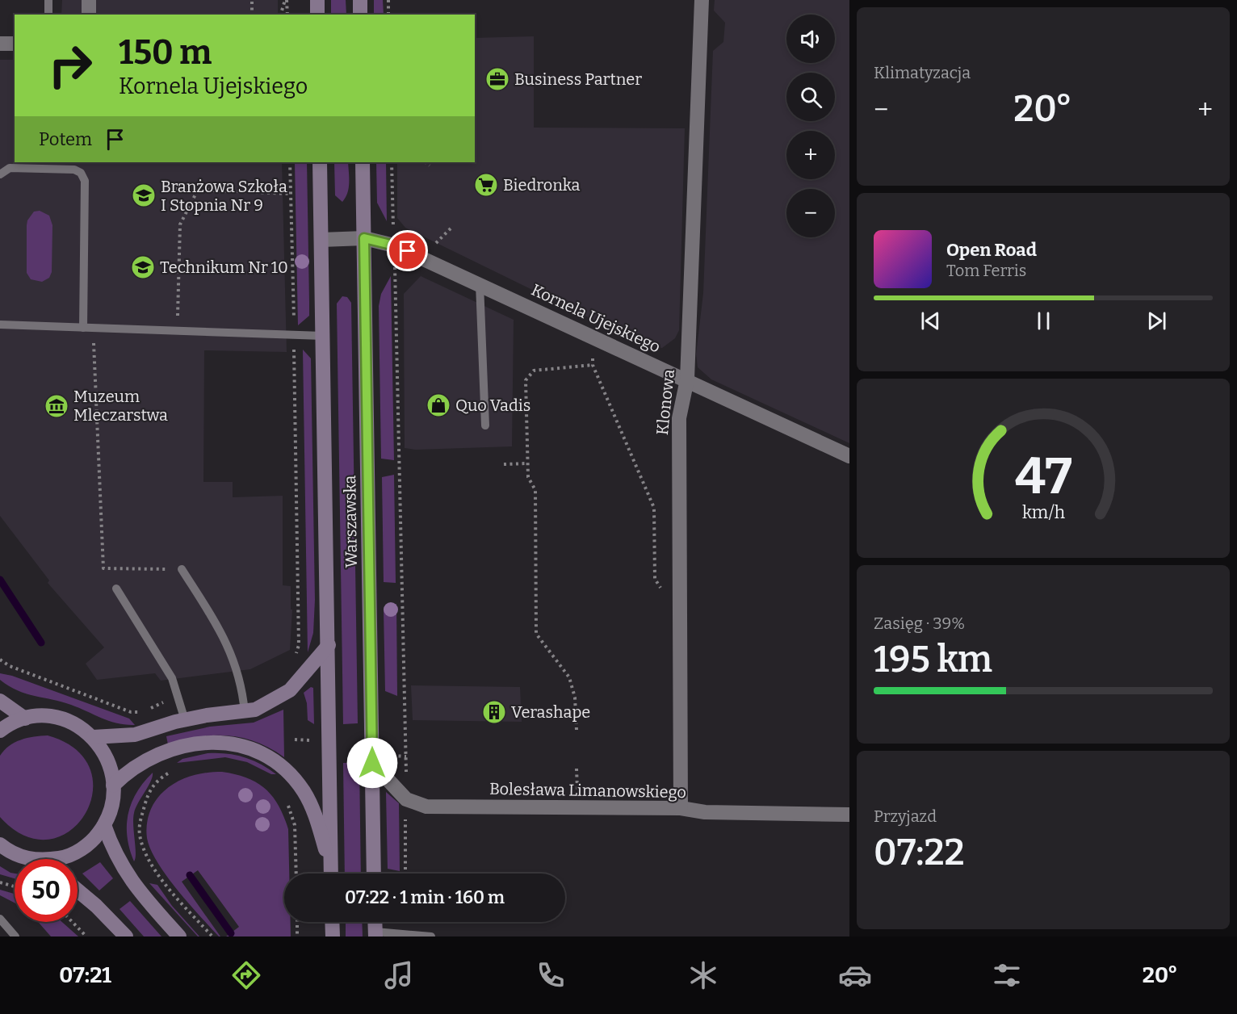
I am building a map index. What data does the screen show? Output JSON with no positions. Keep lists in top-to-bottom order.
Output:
{
  "streets": {
    "main road": ["Warszawska"],
    "street": ["Kornela Ujejskiego", "Klonowa", "Bolesława Limanowskiego"]
  },
  "crossings": [
    ["Kornela Ujejskiego", "Klonowa"],
    ["Kornela Ujejskiego", "Warszawska"],
    ["Klonowa", "Bolesława Limanowskiego"],
    ["Warszawska", "Bolesława Limanowskiego"]
  ],
  "places": {
    "office": ["Business Partner"],
    "supermarket": ["Biedronka"],
    "school or university": ["Branżowa Szkoła I Stopnia Nr 9", "Technikum Nr 10"],
    "shop": ["Quo Vadis"],
    "museum": ["Muzeum Mleczarstwa"],
    "building": ["Verashape"]
  },
  "page": {
    "tile": [
      "Klimatyzacja",
      ["Zasięg · 39%", "195 km"],
      ["Przyjazd", "07:22"]
    ],
    "map_buttons": ["+", "−"],
    "turn": ["150 m", "Kornela Ujejskiego"],
    "heat": ["−", "20°", "+"],
    "then": "Potem",
    "song": ["Open Road", "Tom Ferris"],
    "limit": "50",
    "trip": "07:22 · 1 min · 160 m",
    "tabs": ["07:21", "20°"],
    "gauge": ["47", "km/h"]
  }
}
